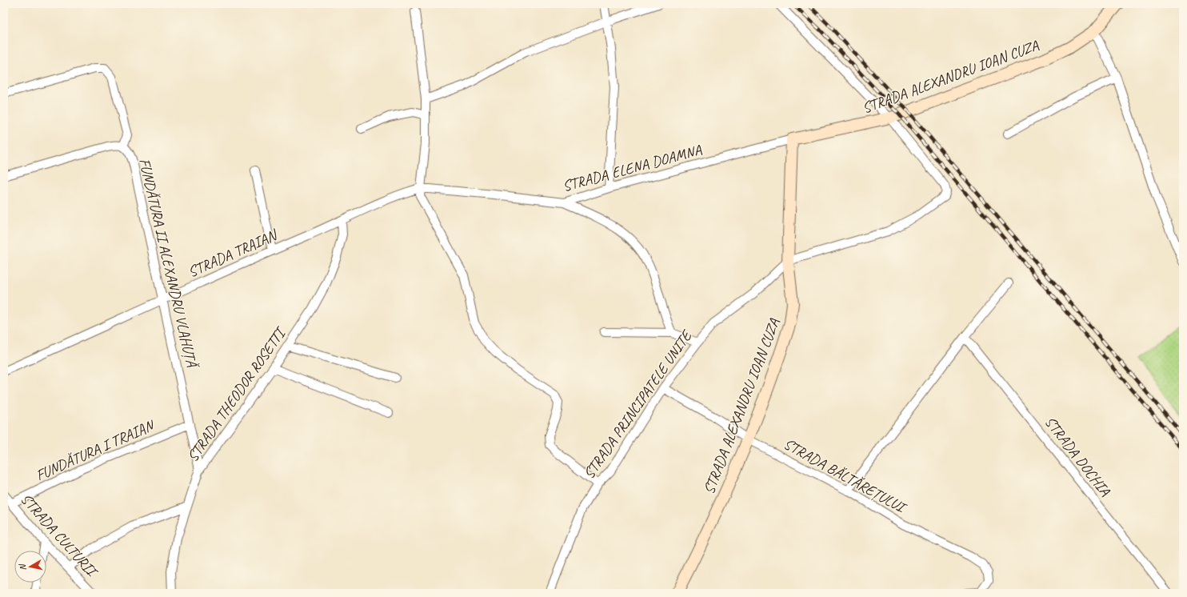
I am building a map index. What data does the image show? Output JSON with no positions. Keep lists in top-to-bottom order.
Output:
{
  "streets": {
    "street": [
      "STRADA ALEXANDRU IOAN CUZA",
      "STRADA ELENA DOAMNA",
      "STRADA TRAIAN",
      "FUNDĂTURA II ALEXANDRU VLAHUȚĂ",
      "STRADA THEODOR ROSETTI",
      "STRADA PRINCIPATELE UNITE",
      "FUNDĂTURA I TRAIAN",
      "STRADA DOCHIA",
      "STRADA BĂLTĂREȚULUI",
      "STRADA CULTURII"
    ]
  },
  "crossings": [
    ["STRADA ALEXANDRU IOAN CUZA", "STRADA ELENA DOAMNA"],
    ["STRADA ALEXANDRU IOAN CUZA", "STRADA PRINCIPATELE UNITE"],
    ["STRADA ALEXANDRU IOAN CUZA", "STRADA BĂLTĂREȚULUI"],
    ["STRADA ELENA DOAMNA", "STRADA TRAIAN"],
    ["STRADA TRAIAN", "FUNDĂTURA II ALEXANDRU VLAHUȚĂ"],
    ["STRADA TRAIAN", "STRADA THEODOR ROSETTI"],
    ["FUNDĂTURA II ALEXANDRU VLAHUȚĂ", "STRADA THEODOR ROSETTI"],
    ["FUNDĂTURA II ALEXANDRU VLAHUȚĂ", "FUNDĂTURA I TRAIAN"],
    ["STRADA PRINCIPATELE UNITE", "STRADA BĂLTĂREȚULUI"],
    ["FUNDĂTURA I TRAIAN", "STRADA CULTURII"]
  ],
  "north": "left"
}
